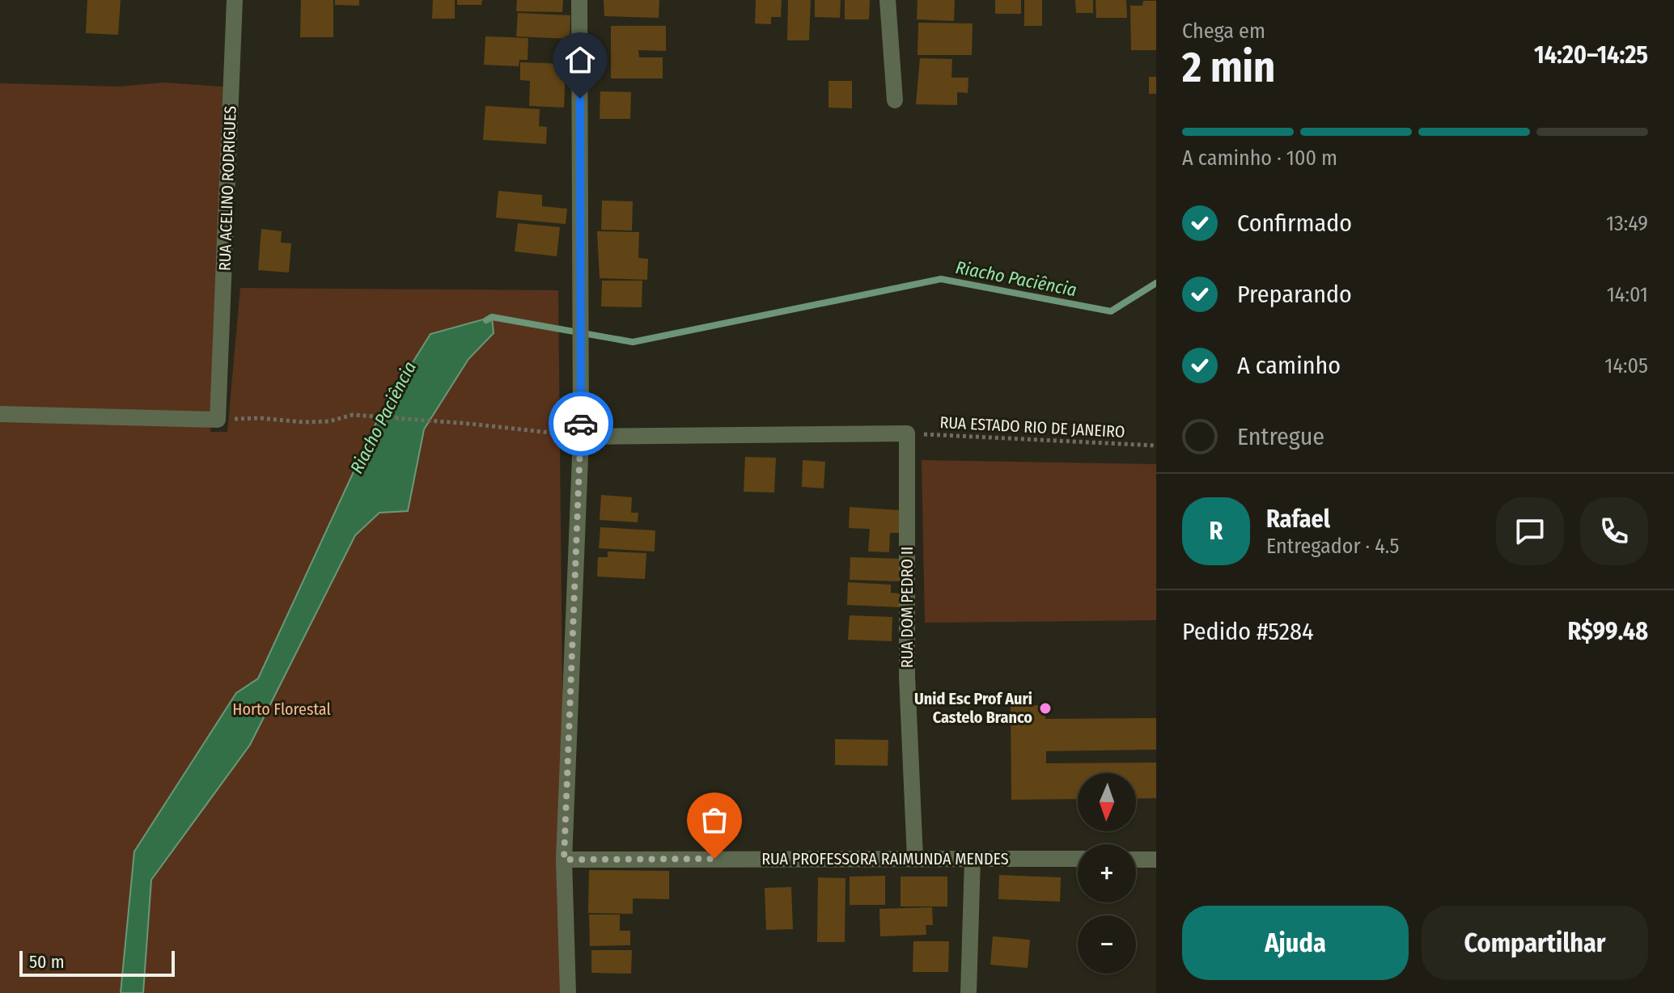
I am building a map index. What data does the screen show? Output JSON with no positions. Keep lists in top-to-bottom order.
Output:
{
  "streets": {
    "street": ["RUA ACELINO RODRIGUES", "RUA DOM PEDRO II", "RUA PROFESSORA RAIMUNDA MENDES"],
    "path": ["RUA ESTADO RIO DE JANEIRO"]
  },
  "crossings": [
    ["RUA ESTADO RIO DE JANEIRO", "RUA DOM PEDRO II"],
    ["RUA DOM PEDRO II", "RUA PROFESSORA RAIMUNDA MENDES"]
  ],
  "water": ["Riacho Paciência"],
  "parks": ["Horto Florestal"],
  "places": ["Unid Esc Prof Auri Castelo Branco"],
  "scale_bar": "50 m",
  "north": "bottom",
  "page": {
    "heading": ["2 min", "Chega em", "14:20–14:25"],
    "panel": [
      "Rafael",
      "Entregador · 4.5",
      "Pedido #5284",
      "R$99.48"
    ],
    "bar": "A caminho · 100 m",
    "list": [
      ["Confirmado", "13:49"],
      ["Preparando", "14:01"],
      ["A caminho", "14:05"],
      "Entregue"
    ],
    "round": "R",
    "map_buttons": ["+", "−"],
    "buttons": ["Ajuda", "Compartilhar"],
    "scale": "50 m"
  }
}
